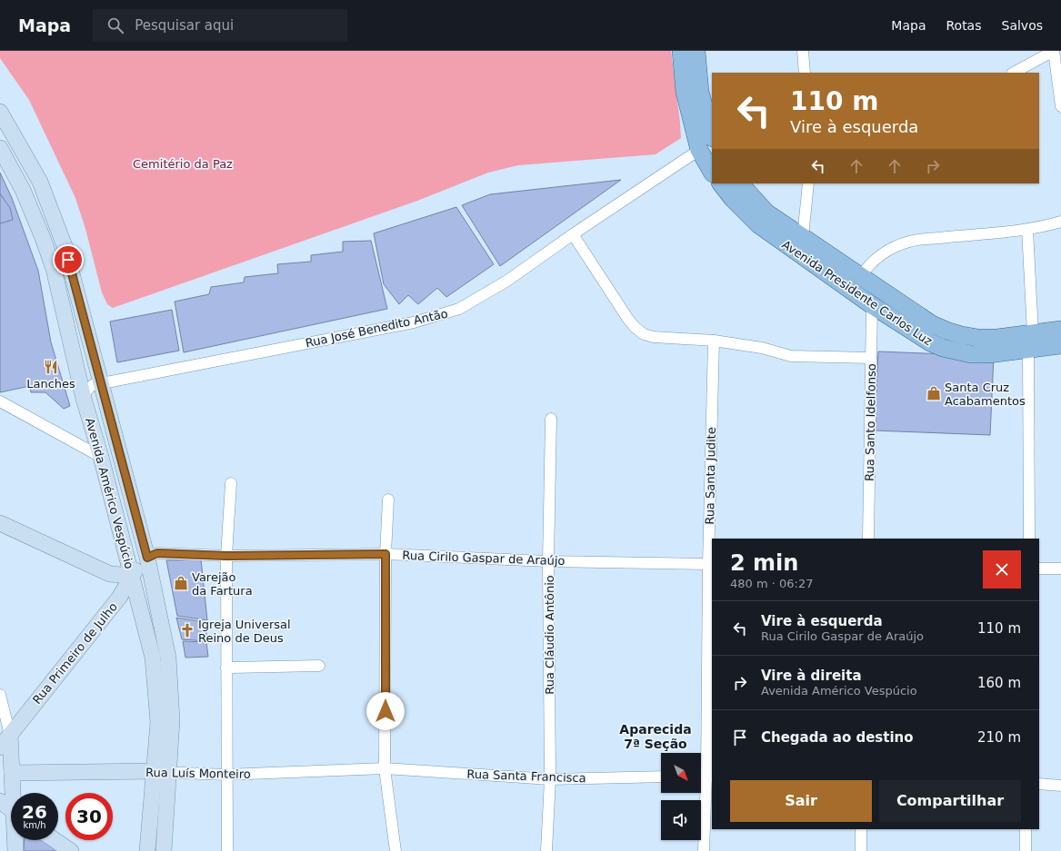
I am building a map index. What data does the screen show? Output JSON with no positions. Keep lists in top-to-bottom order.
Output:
{
  "streets": {
    "main road": [
      "Avenida Presidente Carlos Luz",
      "Avenida Américo Vespúcio",
      "Rua Primeiro de Julho",
      "Rua Luís Monteiro"
    ],
    "street": [
      "Rua José Benedito Antão",
      "Rua Santo Idelfonso",
      "Rua Santa Judite",
      "Rua Cirilo Gaspar de Araújo",
      "Rua Cláudio Antônio",
      "Rua Santa Francisca"
    ]
  },
  "crossings": [
    ["Avenida Presidente Carlos Luz", "Rua Santo Idelfonso"],
    ["Rua José Benedito Antão", "Avenida Américo Vespúcio"],
    ["Rua Santa Judite", "Rua Cirilo Gaspar de Araújo"],
    ["Avenida Américo Vespúcio", "Rua Cirilo Gaspar de Araújo"],
    ["Avenida Américo Vespúcio", "Rua Primeiro de Julho"],
    ["Avenida Américo Vespúcio", "Rua Luís Monteiro"],
    ["Rua Cirilo Gaspar de Araújo", "Rua Cláudio Antônio"],
    ["Rua Cirilo Gaspar de Araújo", "Rua Primeiro de Julho"],
    ["Rua Cláudio Antônio", "Rua Santa Francisca"],
    ["Rua Luís Monteiro", "Rua Santa Francisca"]
  ],
  "districts": ["Aparecida 7ª Seção"],
  "parks": ["Cemitério da Paz"],
  "places": {
    "restaurant": ["Lanches"],
    "shop": ["Santa Cruz Acabamentos", "Varejão da Fartura"],
    "church": ["Igreja Universal Reino de Deus"]
  },
  "north": "bottom right",
  "page": {
    "header": "Mapa",
    "search": "Pesquisar aqui",
    "nav": ["Mapa", "Rotas", "Salvos"],
    "turn": ["110 m", "Vire à esquerda"],
    "heading": ["2 min", "480 m · 06:27"],
    "list": [
      {
        "name": "Vire à esquerda",
        "note": "Rua Cirilo Gaspar de Araújo",
        "value": "110 m"
      },
      {
        "name": "Vire à direita",
        "note": "Avenida Américo Vespúcio",
        "value": "160 m"
      },
      {
        "name": "Chegada ao destino",
        "value": "210 m"
      }
    ],
    "buttons": ["Sair", "Compartilhar"],
    "speed": "26 km/h",
    "limit": "30"
  }
}
